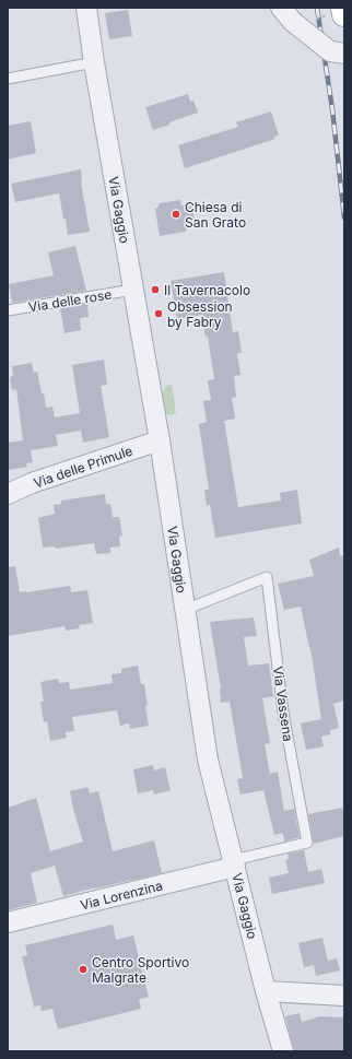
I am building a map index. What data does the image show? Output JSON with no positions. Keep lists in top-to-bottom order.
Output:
{
  "streets": {
    "street": ["Via Gaggio", "Via delle Primule", "Via Lorenzina"],
    "lane": ["Via delle rose", "Via Vassena"]
  },
  "crossings": [
    ["Via Gaggio", "Via delle rose"],
    ["Via Gaggio", "Via delle Primule"],
    ["Via Gaggio", "Via Vassena"],
    ["Via Gaggio", "Via Lorenzina"],
    ["Via Vassena", "Via Lorenzina"]
  ],
  "places": [
    "Chiesa di San Grato",
    "Il Tavernacolo",
    "Obsession by Fabry",
    "Centro Sportivo Malgrate"
  ]
}
